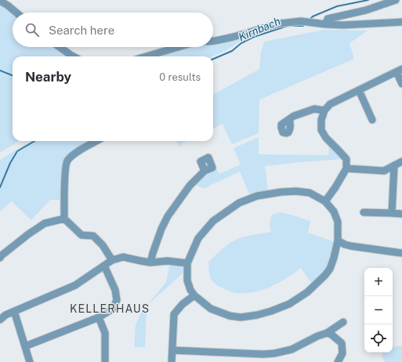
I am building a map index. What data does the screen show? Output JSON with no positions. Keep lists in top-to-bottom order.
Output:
{
  "districts": ["KELLERHAUS"],
  "water": ["Kirnbach"],
  "page": {
    "search": "Search here",
    "heading": ["Nearby", "0 results"],
    "map_buttons": ["+", "−"]
  }
}
